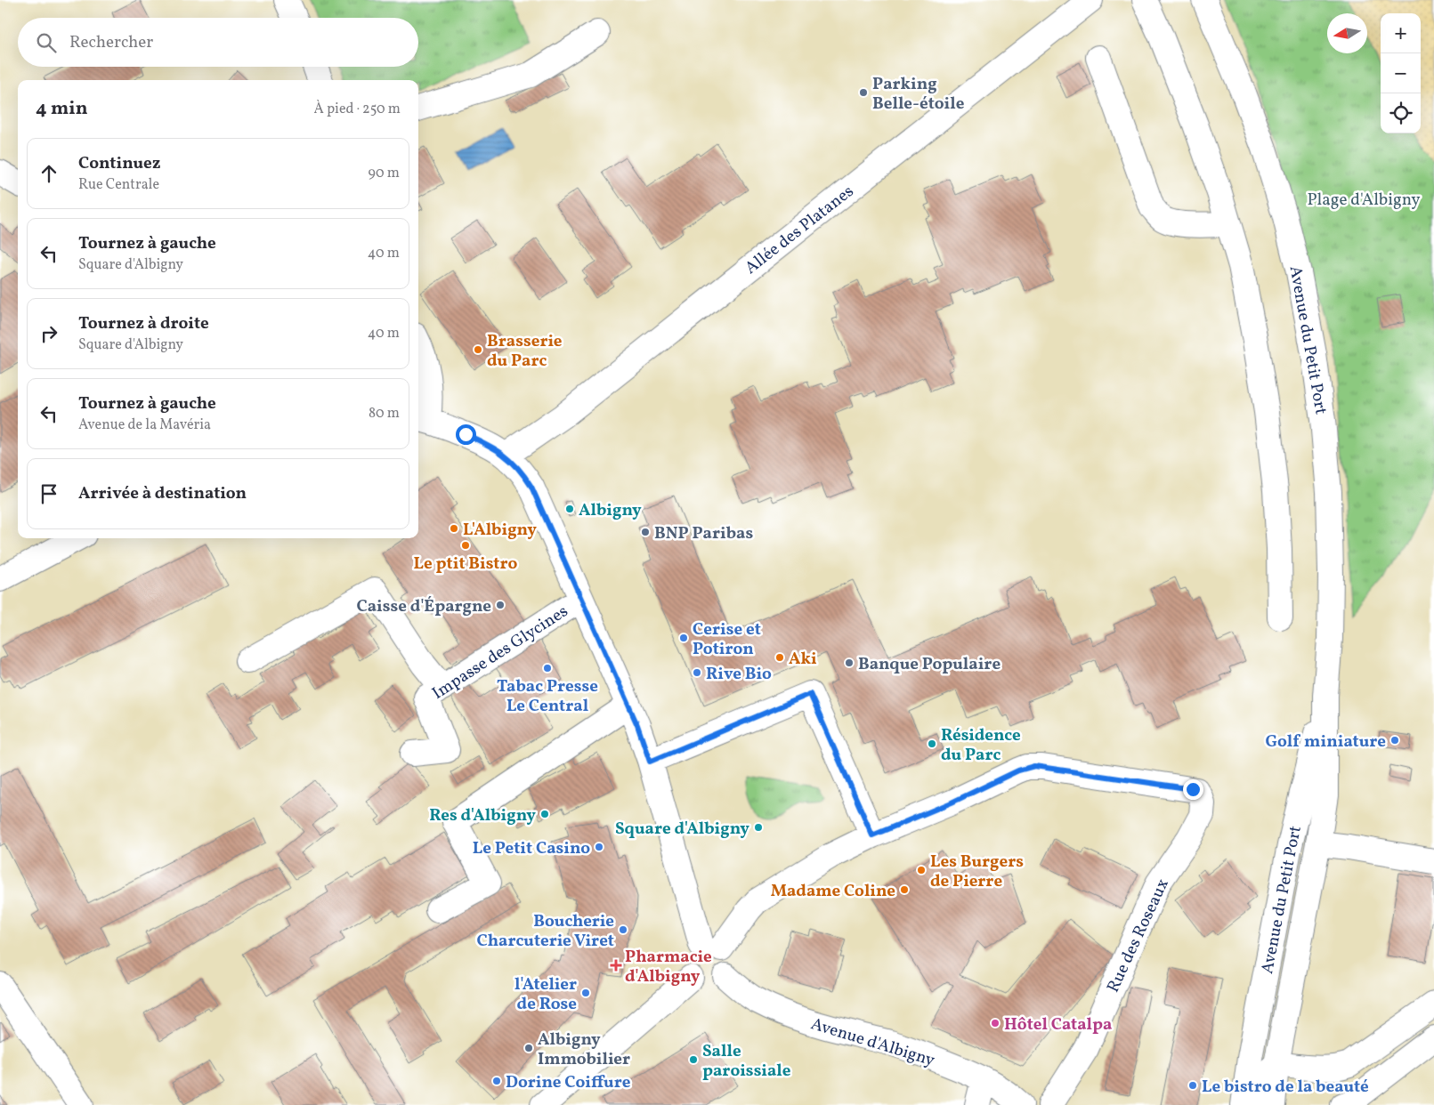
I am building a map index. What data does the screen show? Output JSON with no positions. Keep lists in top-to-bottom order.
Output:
{
  "streets": {
    "street": [
      "Allée des Platanes",
      "Avenue du Petit Port",
      "Impasse des Glycines",
      "Rue des Roseaux",
      "Avenue d'Albigny"
    ]
  },
  "parks": ["Plage d'Albigny"],
  "places": {
    "other": [
      "Parking Belle-étoile",
      "Brasserie du Parc",
      "Albigny",
      "L'Albigny",
      "BNP Paribas",
      "Le ptit Bistro",
      "Caisse d'Épargne",
      "Cerise et Potiron",
      "Aki",
      "Banque Populaire",
      "Tabac Presse Le Central",
      "Rive Bio",
      "Golf miniature",
      "Résidence du Parc",
      "Res d'Albigny",
      "Square d'Albigny",
      "Le Petit Casino",
      "Les Burgers de Pierre",
      "Madame Coline",
      "Boucherie Charcuterie Viret",
      "l'Atelier de Rose",
      "Hôtel Catalpa",
      "Albigny Immobilier",
      "Salle paroissiale",
      "Dorine Coiffure",
      "Le bistro de la beauté"
    ],
    "health": ["Pharmacie d'Albigny"]
  },
  "north": "left",
  "page": {
    "map_buttons": ["+", "−"],
    "search": "Rechercher",
    "heading": ["4 min", "À pied · 250 m"],
    "list": [
      ["Continuez", "Rue Centrale", "90 m"],
      ["Tournez à gauche", "Square d'Albigny", "40 m"],
      ["Tournez à droite", "Square d'Albigny", "40 m"],
      ["Tournez à gauche", "Avenue de la Mavéria", "80 m"],
      "Arrivée à destination"
    ]
  }
}
